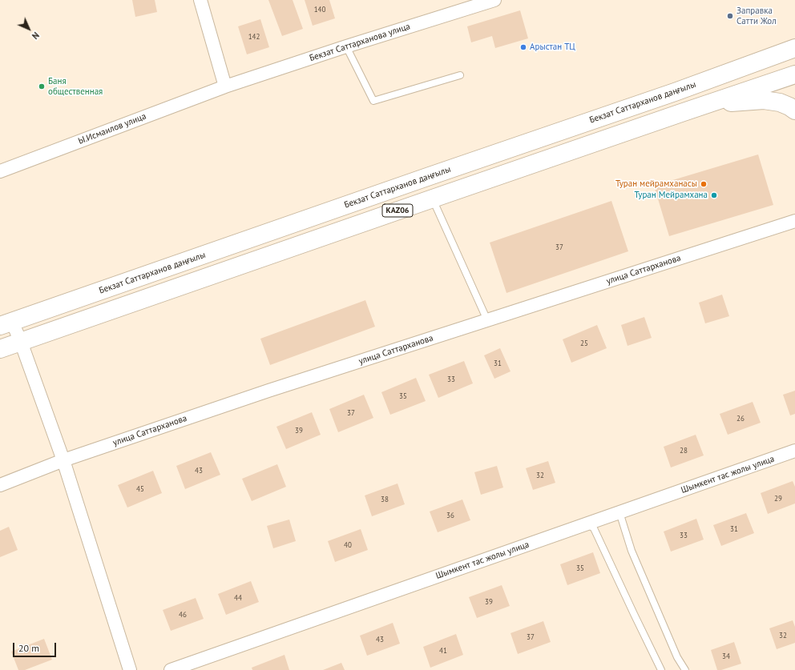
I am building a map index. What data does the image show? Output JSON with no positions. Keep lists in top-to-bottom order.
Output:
{
  "streets": {
    "main road": ["Бекзат Саттарханов даңғылы", "KАZ06"],
    "street": [
      "Бекзат Саттарханова улица",
      "Ы.Исмаилов улица",
      "улица Саттарханова",
      "Шымкент тас жолы улица"
    ]
  },
  "crossings": [
    ["Бекзат Саттарханова улица", "Ы.Исмаилов улица"]
  ],
  "places": [
    "Заправка Сатти Жол",
    "Арыстан ТЦ",
    "Баня общественная",
    "Туран мейрамханасы",
    "Туран Мейрамхана"
  ],
  "house_numbers": [
    "140",
    "142",
    "37",
    "25",
    "31",
    "33",
    "35",
    "37",
    "26",
    "39",
    "28",
    "43",
    "32",
    "45",
    "29",
    "38",
    "36",
    "31",
    "33",
    "40",
    "35",
    "44",
    "39",
    "46",
    "32",
    "37",
    "43",
    "41",
    "34"
  ],
  "scale_bar": "20 m",
  "north": "bottom right"
}
